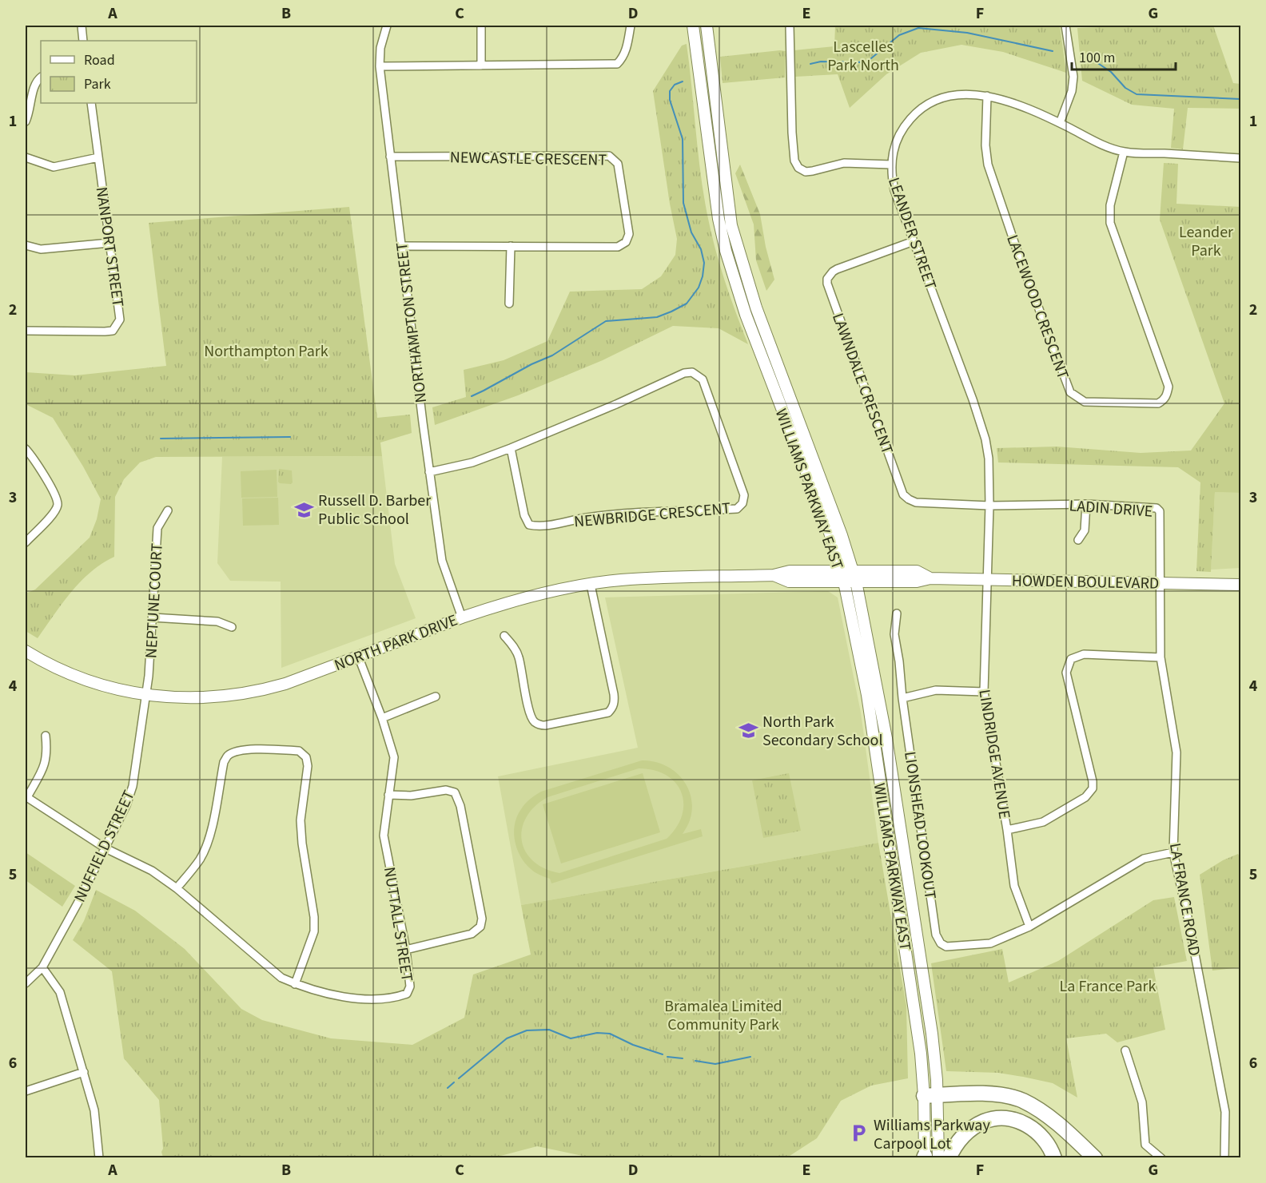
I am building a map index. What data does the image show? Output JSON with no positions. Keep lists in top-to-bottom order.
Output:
{
  "streets": {
    "main road": ["WILLIAMS PARKWAY EAST", "HOWDEN BOULEVARD", "NORTH PARK DRIVE"],
    "street": [
      "NEWCASTLE CRESCENT",
      "LEANDER STREET",
      "NANPORT STREET",
      "LACEWOOD CRESCENT",
      "NORTHAMPTON STREET",
      "LAWNDALE CRESCENT",
      "LADIN DRIVE",
      "NEWBRIDGE CRESCENT",
      "NEPTUNE COURT",
      "LINDRIDGE AVENUE",
      "LIONSHEAD LOOKOUT",
      "NUFFIELD STREET",
      "LA FRANCE ROAD",
      "NUTTALL STREET"
    ]
  },
  "crossings": [
    ["NEWCASTLE CRESCENT", "NORTHAMPTON STREET"],
    ["LEANDER STREET", "LACEWOOD CRESCENT"],
    ["LEANDER STREET", "LAWNDALE CRESCENT"],
    ["LEANDER STREET", "LADIN DRIVE"],
    ["LEANDER STREET", "HOWDEN BOULEVARD"],
    ["LEANDER STREET", "LINDRIDGE AVENUE"],
    ["NORTHAMPTON STREET", "NEWBRIDGE CRESCENT"],
    ["NORTHAMPTON STREET", "NORTH PARK DRIVE"],
    ["LAWNDALE CRESCENT", "LADIN DRIVE"],
    ["WILLIAMS PARKWAY EAST", "HOWDEN BOULEVARD"],
    ["WILLIAMS PARKWAY EAST", "NORTH PARK DRIVE"],
    ["LADIN DRIVE", "HOWDEN BOULEVARD"],
    ["LADIN DRIVE", "LA FRANCE ROAD"],
    ["HOWDEN BOULEVARD", "NORTH PARK DRIVE"],
    ["HOWDEN BOULEVARD", "LINDRIDGE AVENUE"],
    ["HOWDEN BOULEVARD", "LA FRANCE ROAD"],
    ["NEPTUNE COURT", "NORTH PARK DRIVE"],
    ["NEPTUNE COURT", "NUFFIELD STREET"],
    ["NORTH PARK DRIVE", "NUFFIELD STREET"],
    ["NORTH PARK DRIVE", "NUTTALL STREET"],
    ["LINDRIDGE AVENUE", "LIONSHEAD LOOKOUT"],
    ["NUFFIELD STREET", "NUTTALL STREET"]
  ],
  "parks": [
    "Lascelles Park North",
    "Leander Park",
    "Northampton Park",
    "La France Park",
    "Bramalea Limited Community Park"
  ],
  "places": {
    "school or university": ["Russell D. Barber Public School", "North Park Secondary School"],
    "parking": ["Williams Parkway Carpool Lot"]
  },
  "legend": ["Road", "Park"],
  "scale_bar": "100 m",
  "grid": {
    "columns": [
      "A",
      "B",
      "C",
      "D",
      "E",
      "F",
      "G"
    ],
    "rows": [
      "1",
      "2",
      "3",
      "4",
      "5",
      "6"
    ]
  }
}
